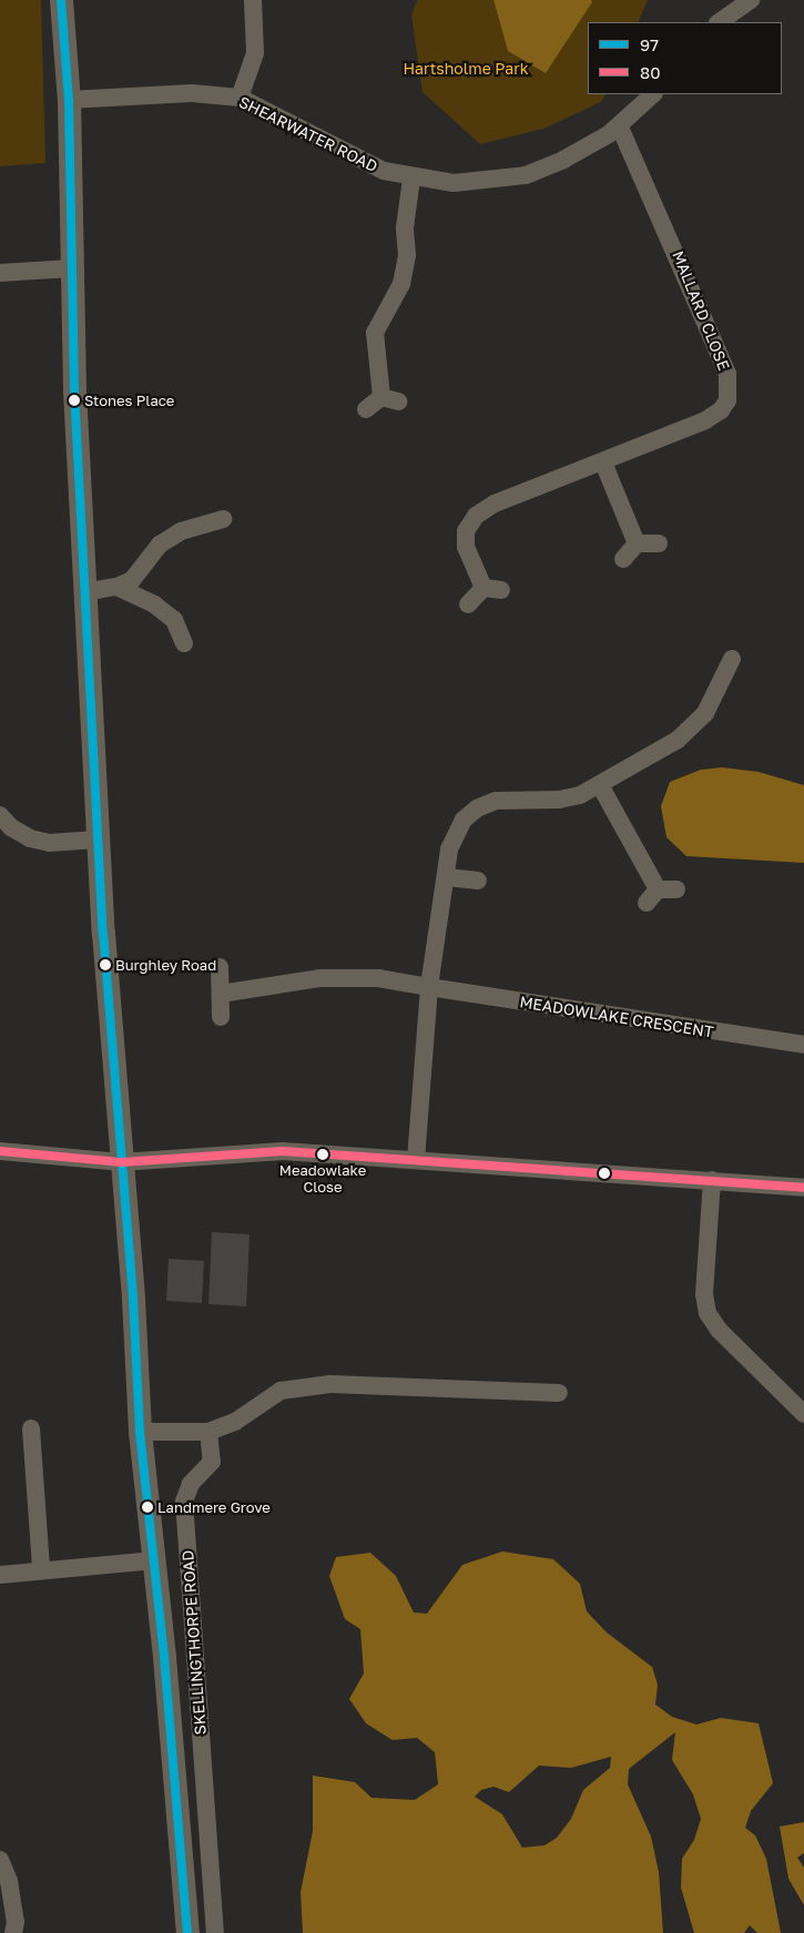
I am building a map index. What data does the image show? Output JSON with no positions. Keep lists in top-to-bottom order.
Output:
{
  "streets": {
    "main road": ["SKELLINGTHORPE ROAD"],
    "street": ["SHEARWATER ROAD", "MALLARD CLOSE", "MEADOWLAKE CRESCENT"]
  },
  "crossings": [
    ["SHEARWATER ROAD", "MALLARD CLOSE"],
    ["SHEARWATER ROAD", "SKELLINGTHORPE ROAD"]
  ],
  "parks": ["Hartsholme Park"],
  "places": [
    "Stones Place",
    "Burghley Road",
    "Meadowlake Close",
    "Landmere Grove"
  ],
  "lines": ["transit line 97", "transit line 80"],
  "legend": ["97", "80"]
}
